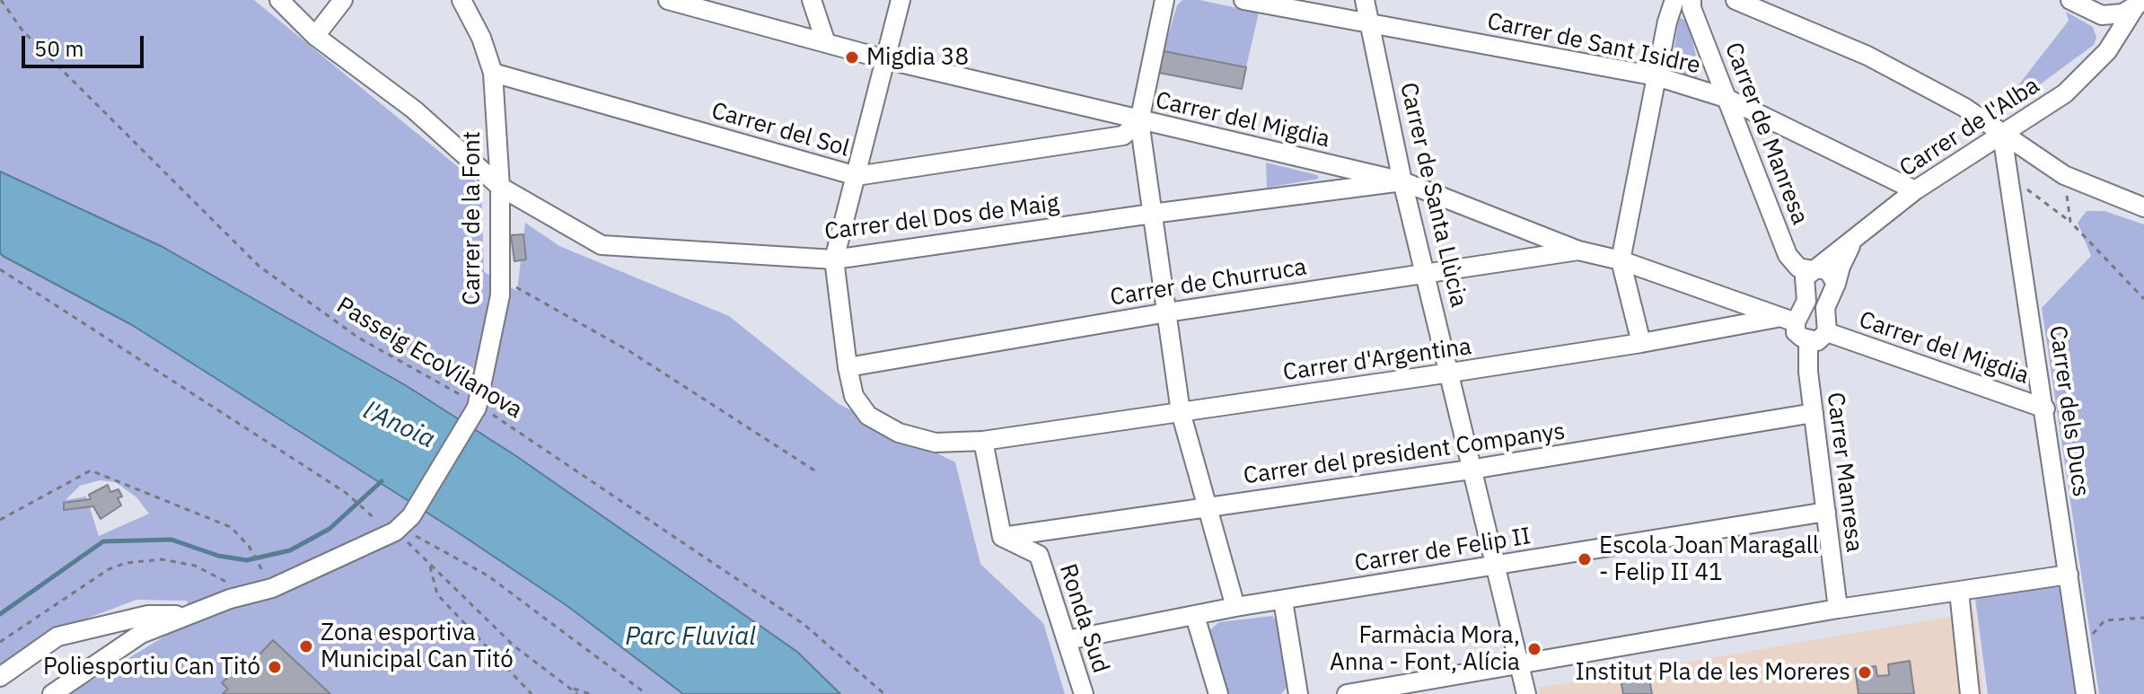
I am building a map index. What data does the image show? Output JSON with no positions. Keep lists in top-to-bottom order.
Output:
{
  "streets": {
    "street": [
      "Carrer de Sant Isidre",
      "Carrer del Migdia",
      "Carrer de l'Alba",
      "Carrer del Sol",
      "Carrer de Manresa",
      "Carrer de Santa Llùcia",
      "Carrer de la Font",
      "Carrer del Dos de Maig",
      "Carrer de Churruca",
      "Carrer d'Argentina",
      "Carrer dels Ducs",
      "Carrer del president Companys",
      "Carrer Manresa",
      "Carrer de Felip II",
      "Ronda Sud"
    ],
    "path": ["Passeig EcoVilanova"]
  },
  "crossings": [
    ["Carrer de Sant Isidre", "Carrer de l'Alba"],
    ["Carrer de Sant Isidre", "Carrer de Manresa"],
    ["Carrer de Sant Isidre", "Carrer de Santa Llùcia"],
    ["Carrer del Migdia", "Carrer de l'Alba"],
    ["Carrer del Migdia", "Carrer del Sol"],
    ["Carrer del Migdia", "Carrer de Santa Llùcia"],
    ["Carrer del Migdia", "Carrer del Dos de Maig"],
    ["Carrer del Migdia", "Carrer de Churruca"],
    ["Carrer del Migdia", "Carrer d'Argentina"],
    ["Carrer del Migdia", "Carrer dels Ducs"],
    ["Carrer de l'Alba", "Carrer de Manresa"],
    ["Carrer de l'Alba", "Carrer dels Ducs"],
    ["Carrer del Sol", "Carrer de la Font"],
    ["Carrer de Santa Llùcia", "Carrer del Dos de Maig"],
    ["Carrer de Santa Llùcia", "Carrer de Churruca"],
    ["Carrer de Santa Llùcia", "Carrer d'Argentina"],
    ["Carrer de Santa Llùcia", "Carrer del president Companys"],
    ["Carrer de Santa Llùcia", "Carrer de Felip II"],
    ["Carrer de la Font", "Carrer del Dos de Maig"],
    ["Carrer de la Font", "Passeig EcoVilanova"],
    ["Carrer del Dos de Maig", "Carrer d'Argentina"],
    ["Carrer de Churruca", "Carrer d'Argentina"],
    ["Carrer del president Companys", "Carrer Manresa"],
    ["Carrer del president Companys", "Ronda Sud"],
    ["Carrer Manresa", "Carrer de Felip II"],
    ["Carrer de Felip II", "Ronda Sud"]
  ],
  "water": ["l'Anoia", "Parc Fluvial"],
  "places": [
    "Migdia 38",
    "Escola Joan Maragall - Felip II 41",
    "Zona esportiva Municipal Can Titó",
    "Farmàcia Mora, Anna - Font, Alícia",
    "Poliesportiu Can Titó",
    "Institut Pla de les Moreres"
  ],
  "scale_bar": "50 m"
}
